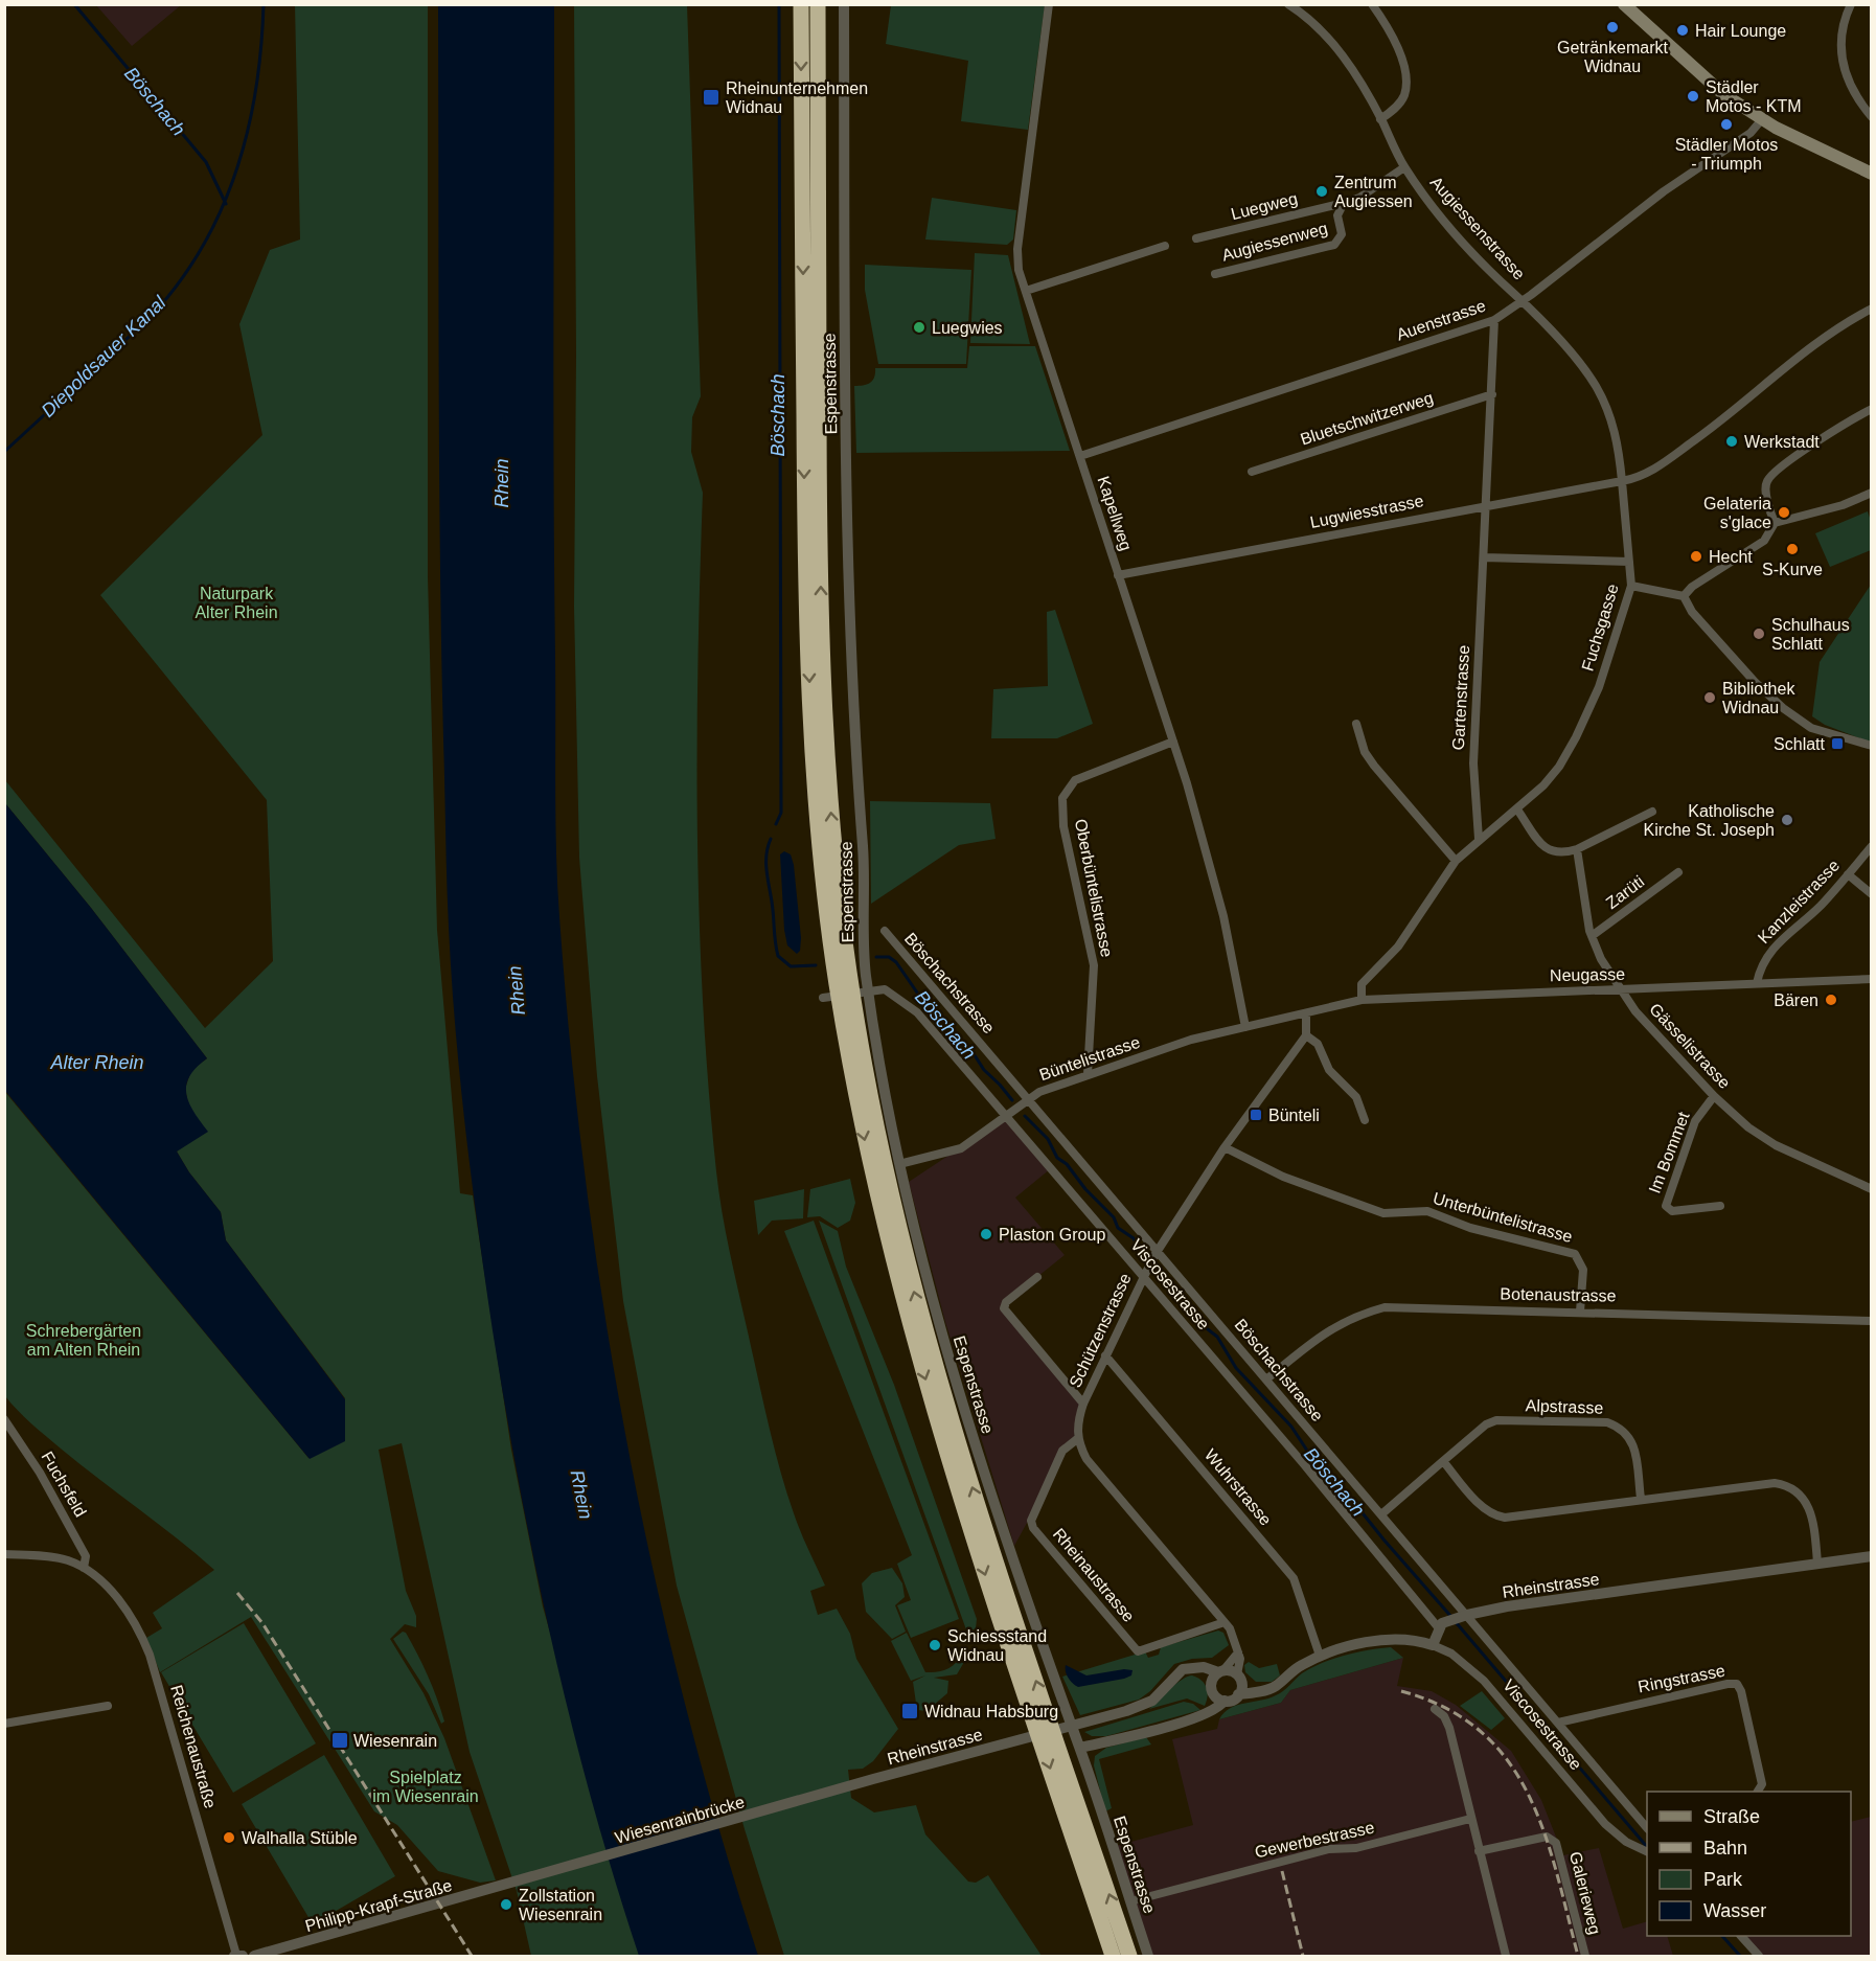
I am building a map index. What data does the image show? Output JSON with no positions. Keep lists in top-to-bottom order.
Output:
{
  "streets": {
    "street": [
      "Luegweg",
      "Augiessenstrasse",
      "Augiessenweg",
      "Auenstrasse",
      "Espenstrasse",
      "Bluetschwitzerweg",
      "Lugwiesstrasse",
      "Kapellweg",
      "Fuchsgasse",
      "Gartenstrasse",
      "Oberbüntelistrasse",
      "Zarüti",
      "Kanzleistrasse",
      "Neugasse",
      "Böschachstrasse",
      "Gässelistrasse",
      "Büntelistrasse",
      "Im Bommet",
      "Unterbüntelistrasse",
      "Viscosestrasse",
      "Botenaustrasse",
      "Schützenstrasse",
      "Alpstrasse",
      "Fuchsfeld",
      "Wuhrstrasse",
      "Rheinaustrasse",
      "Rheinstrasse",
      "Ringstrasse",
      "Reichenaustraße",
      "Wiesenrainbrücke",
      "Gewerbestrasse",
      "Galerieweg",
      "Philipp-Krapf-Straße"
    ]
  },
  "crossings": [
    ["Luegweg", "Augiessenstrasse"],
    ["Luegweg", "Augiessenweg"],
    ["Augiessenstrasse", "Auenstrasse"],
    ["Augiessenstrasse", "Lugwiesstrasse"],
    ["Augiessenstrasse", "Fuchsgasse"],
    ["Auenstrasse", "Kapellweg"],
    ["Auenstrasse", "Gartenstrasse"],
    ["Espenstrasse", "Büntelistrasse"],
    ["Espenstrasse", "Gewerbestrasse"],
    ["Bluetschwitzerweg", "Gartenstrasse"],
    ["Lugwiesstrasse", "Kapellweg"],
    ["Lugwiesstrasse", "Fuchsgasse"],
    ["Lugwiesstrasse", "Gartenstrasse"],
    ["Kapellweg", "Oberbüntelistrasse"],
    ["Kapellweg", "Büntelistrasse"],
    ["Fuchsgasse", "Gartenstrasse"],
    ["Fuchsgasse", "Neugasse"],
    ["Oberbüntelistrasse", "Büntelistrasse"],
    ["Zarüti", "Gässelistrasse"],
    ["Kanzleistrasse", "Neugasse"],
    ["Neugasse", "Gässelistrasse"],
    ["Neugasse", "Büntelistrasse"],
    ["Böschachstrasse", "Büntelistrasse"],
    ["Böschachstrasse", "Botenaustrasse"],
    ["Böschachstrasse", "Schützenstrasse"],
    ["Böschachstrasse", "Alpstrasse"],
    ["Böschachstrasse", "Rheinstrasse"],
    ["Böschachstrasse", "Ringstrasse"],
    ["Gässelistrasse", "Im Bommet"],
    ["Büntelistrasse", "Viscosestrasse"],
    ["Unterbüntelistrasse", "Botenaustrasse"],
    ["Unterbüntelistrasse", "Schützenstrasse"],
    ["Viscosestrasse", "Schützenstrasse"],
    ["Viscosestrasse", "Rheinstrasse"],
    ["Schützenstrasse", "Wuhrstrasse"],
    ["Schützenstrasse", "Rheinaustrasse"],
    ["Fuchsfeld", "Reichenaustraße"],
    ["Rheinstrasse", "Wiesenrainbrücke"],
    ["Wiesenrainbrücke", "Philipp-Krapf-Straße"]
  ],
  "water": [
    "Böschach",
    "Diepoldsauer Kanal",
    "Rhein",
    "Alter Rhein"
  ],
  "parks": ["Naturpark Alter Rhein", "Schrebergärten am Alten Rhein", "Spielplatz im Wiesenrain"],
  "places": {
    "other": [
      "Getränkemarkt Widnau",
      "Hair Lounge",
      "Städler Motos - KTM",
      "Städler Motos - Triumph",
      "Zentrum Augiessen",
      "Luegwies",
      "Werkstadt",
      "Gelateria s'glace",
      "S-Kurve",
      "Hecht",
      "Schulhaus Schlatt",
      "Bibliothek Widnau",
      "Katholische Kirche St. Joseph",
      "Bären",
      "Plaston Group",
      "Schiessstand Widnau",
      "Walhalla Stüble",
      "Zollstation Wiesenrain"
    ],
    "transit": [
      "Rheinunternehmen Widnau",
      "Schlatt",
      "Bünteli",
      "Widnau Habsburg",
      "Wiesenrain"
    ]
  },
  "legend": [
    "Straße",
    "Bahn",
    "Park",
    "Wasser"
  ]
}
